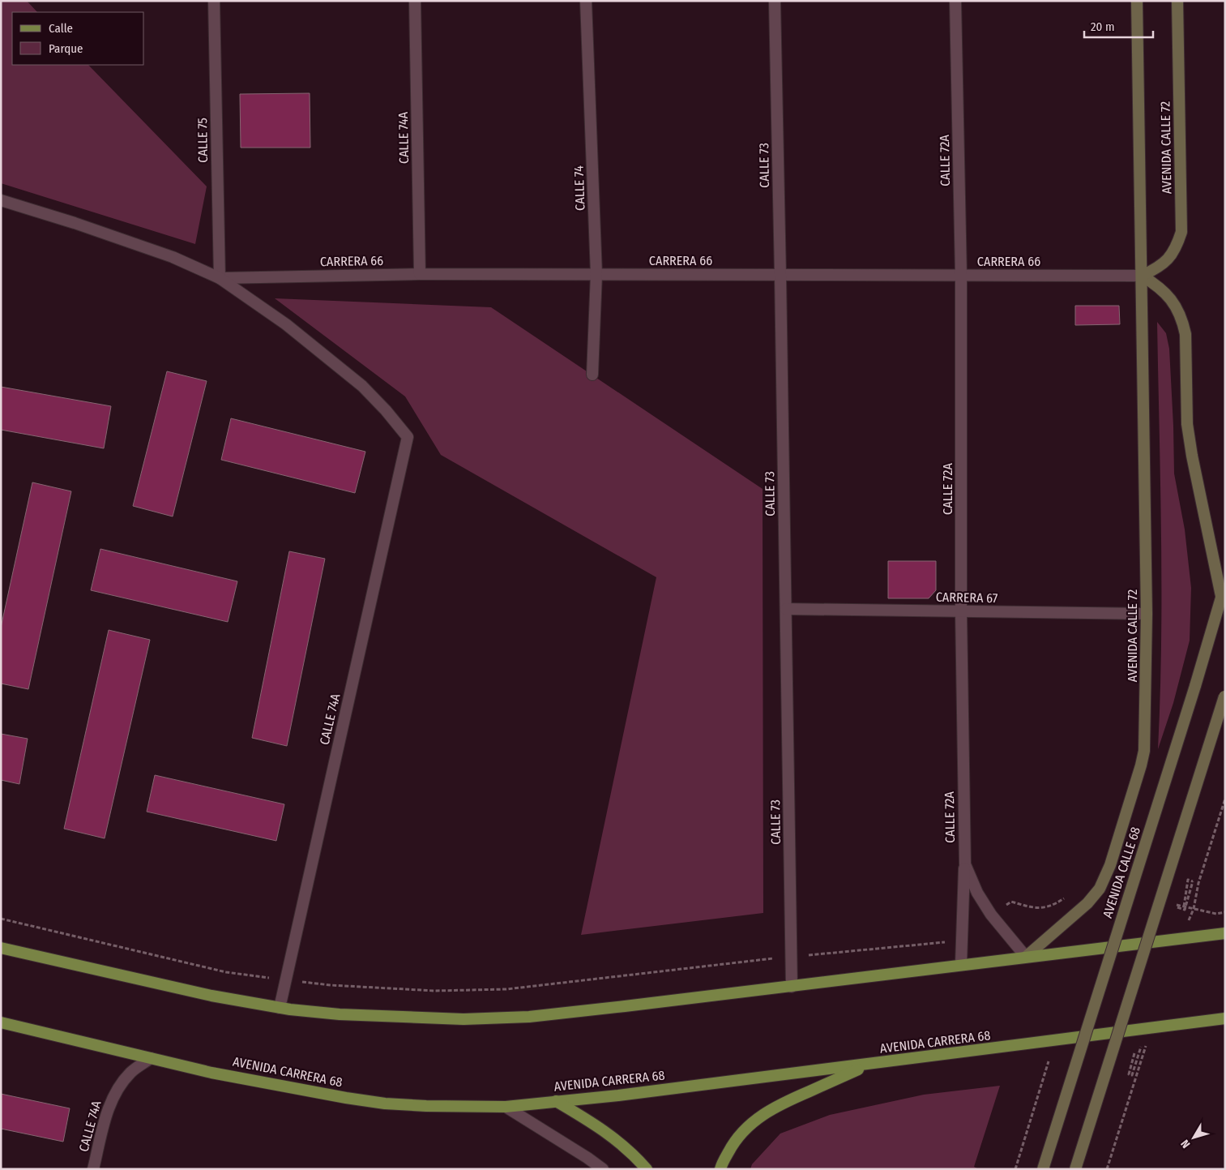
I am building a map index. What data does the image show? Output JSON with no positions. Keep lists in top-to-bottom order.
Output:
{
  "streets": {
    "main road": ["AVENIDA CALLE 72", "AVENIDA CALLE 68", "AVENIDA CARRERA 68"],
    "street": [
      "CALLE 74A",
      "CALLE 75",
      "CALLE 72A",
      "CALLE 73",
      "CALLE 74",
      "CARRERA 66",
      "CARRERA 67"
    ]
  },
  "crossings": [
    ["CALLE 74A", "CARRERA 66"],
    ["CALLE 74A", "AVENIDA CARRERA 68"],
    ["CALLE 75", "CARRERA 66"],
    ["AVENIDA CALLE 72", "CALLE 72A"],
    ["AVENIDA CALLE 72", "CARRERA 66"],
    ["AVENIDA CALLE 72", "CARRERA 67"],
    ["CALLE 72A", "CARRERA 66"],
    ["CALLE 72A", "CARRERA 67"],
    ["CALLE 73", "CARRERA 66"],
    ["CALLE 73", "CARRERA 67"],
    ["CALLE 74", "CARRERA 66"]
  ],
  "legend": ["Calle", "Parque"],
  "scale_bar": "20 m",
  "north": "bottom left"
}
